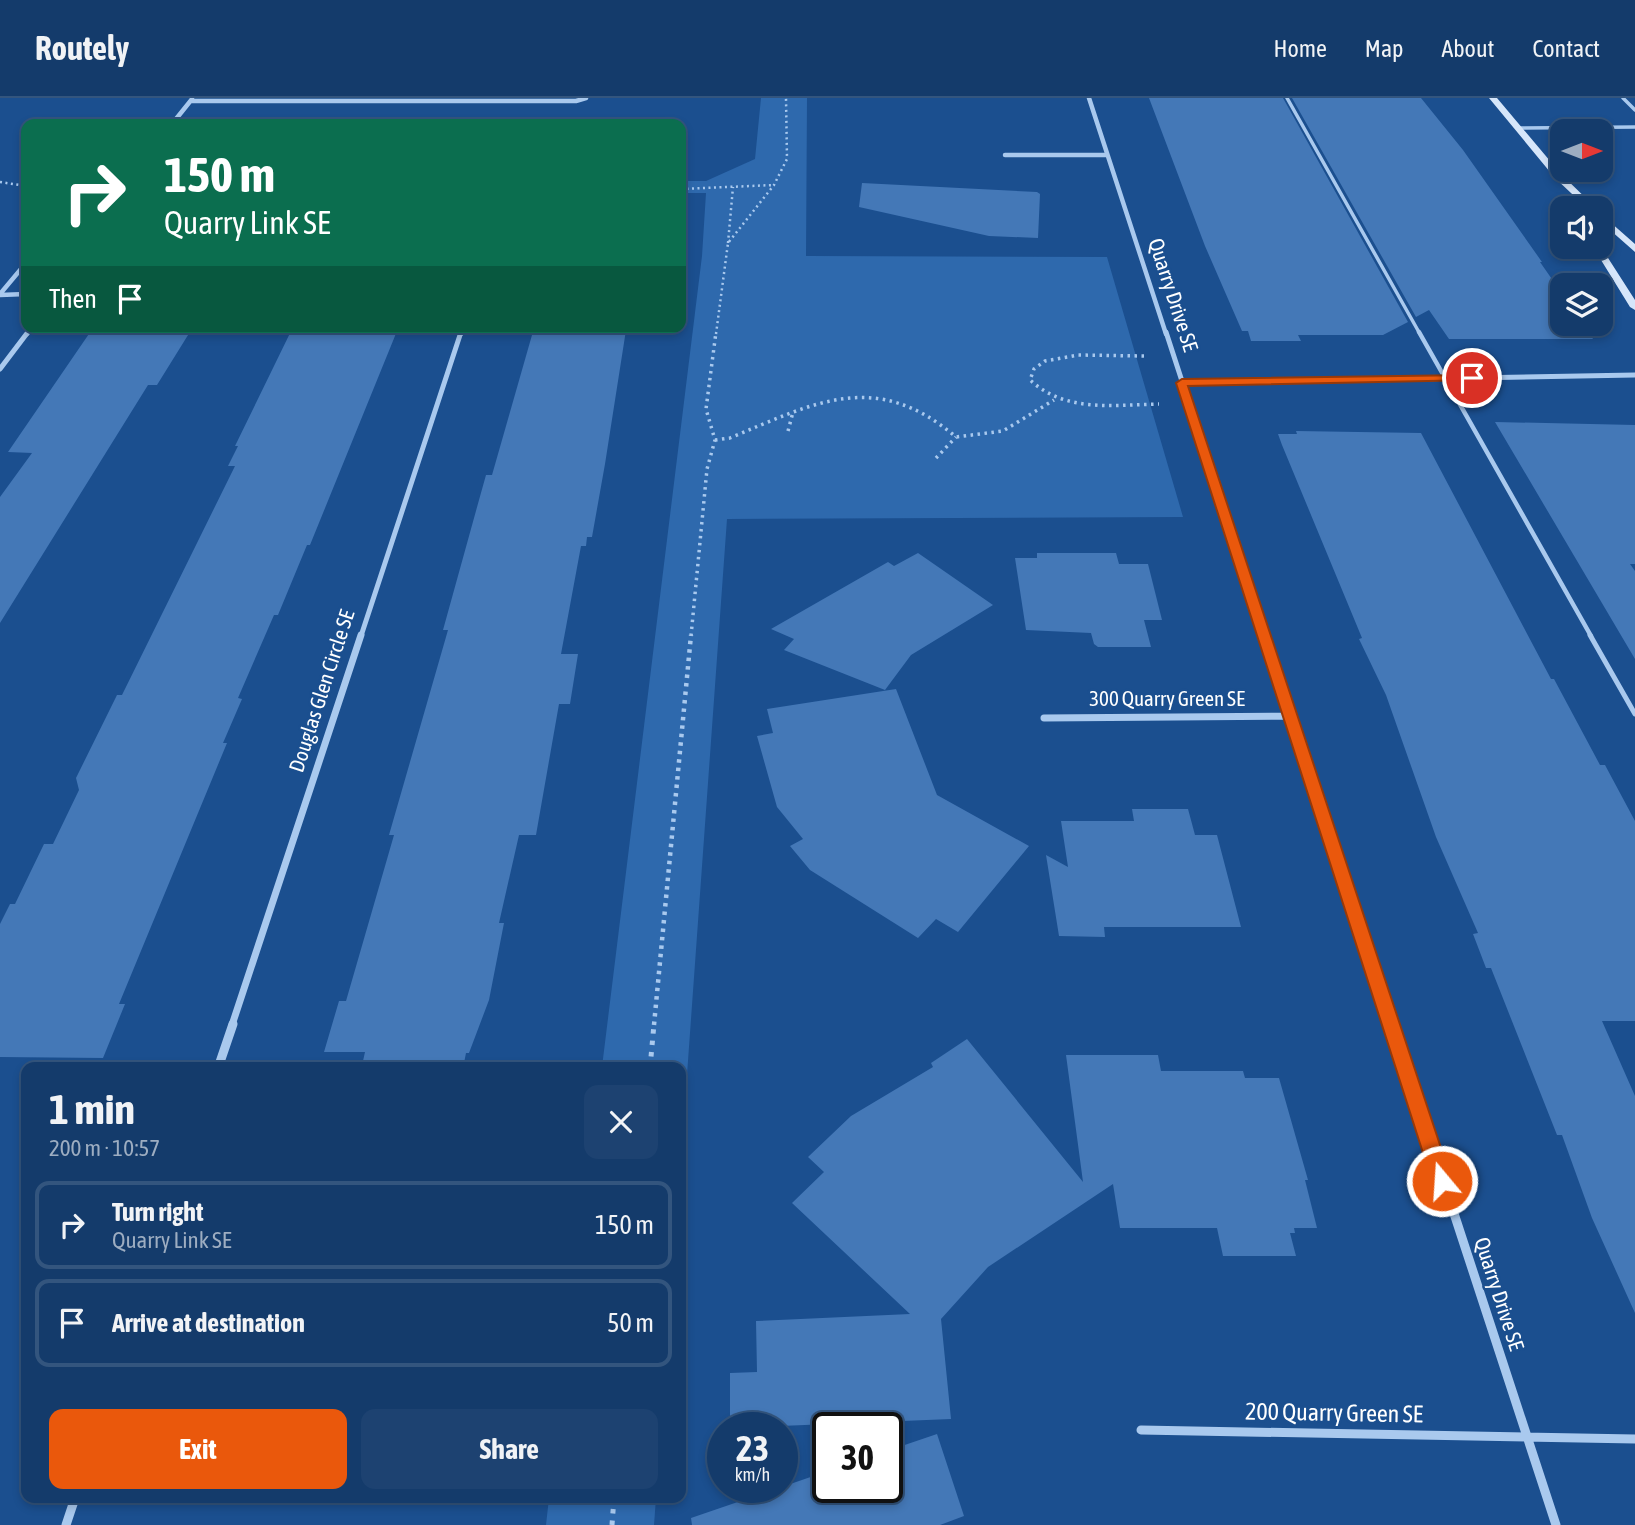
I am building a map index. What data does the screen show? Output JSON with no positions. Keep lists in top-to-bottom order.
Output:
{
  "streets": {
    "street": [
      "Quarry Drive SE",
      "Douglas Glen Circle SE",
      "300 Quarry Green SE",
      "200 Quarry Green SE"
    ]
  },
  "crossings": [
    ["Quarry Drive SE", "300 Quarry Green SE"],
    ["Quarry Drive SE", "200 Quarry Green SE"]
  ],
  "north": "right",
  "page": {
    "header": "Routely",
    "nav": [
      "Home",
      "Map",
      "About",
      "Contact"
    ],
    "turn": ["150 m", "Quarry Link SE"],
    "then": "Then",
    "heading": ["1 min", "200 m · 10:57"],
    "list": [
      {
        "name": "Turn right",
        "note": "Quarry Link SE",
        "value": "150 m"
      },
      {
        "name": "Arrive at destination",
        "value": "50 m"
      }
    ],
    "buttons": ["Exit", "Share"],
    "speed": "23 km/h",
    "limit": "30"
  }
}
